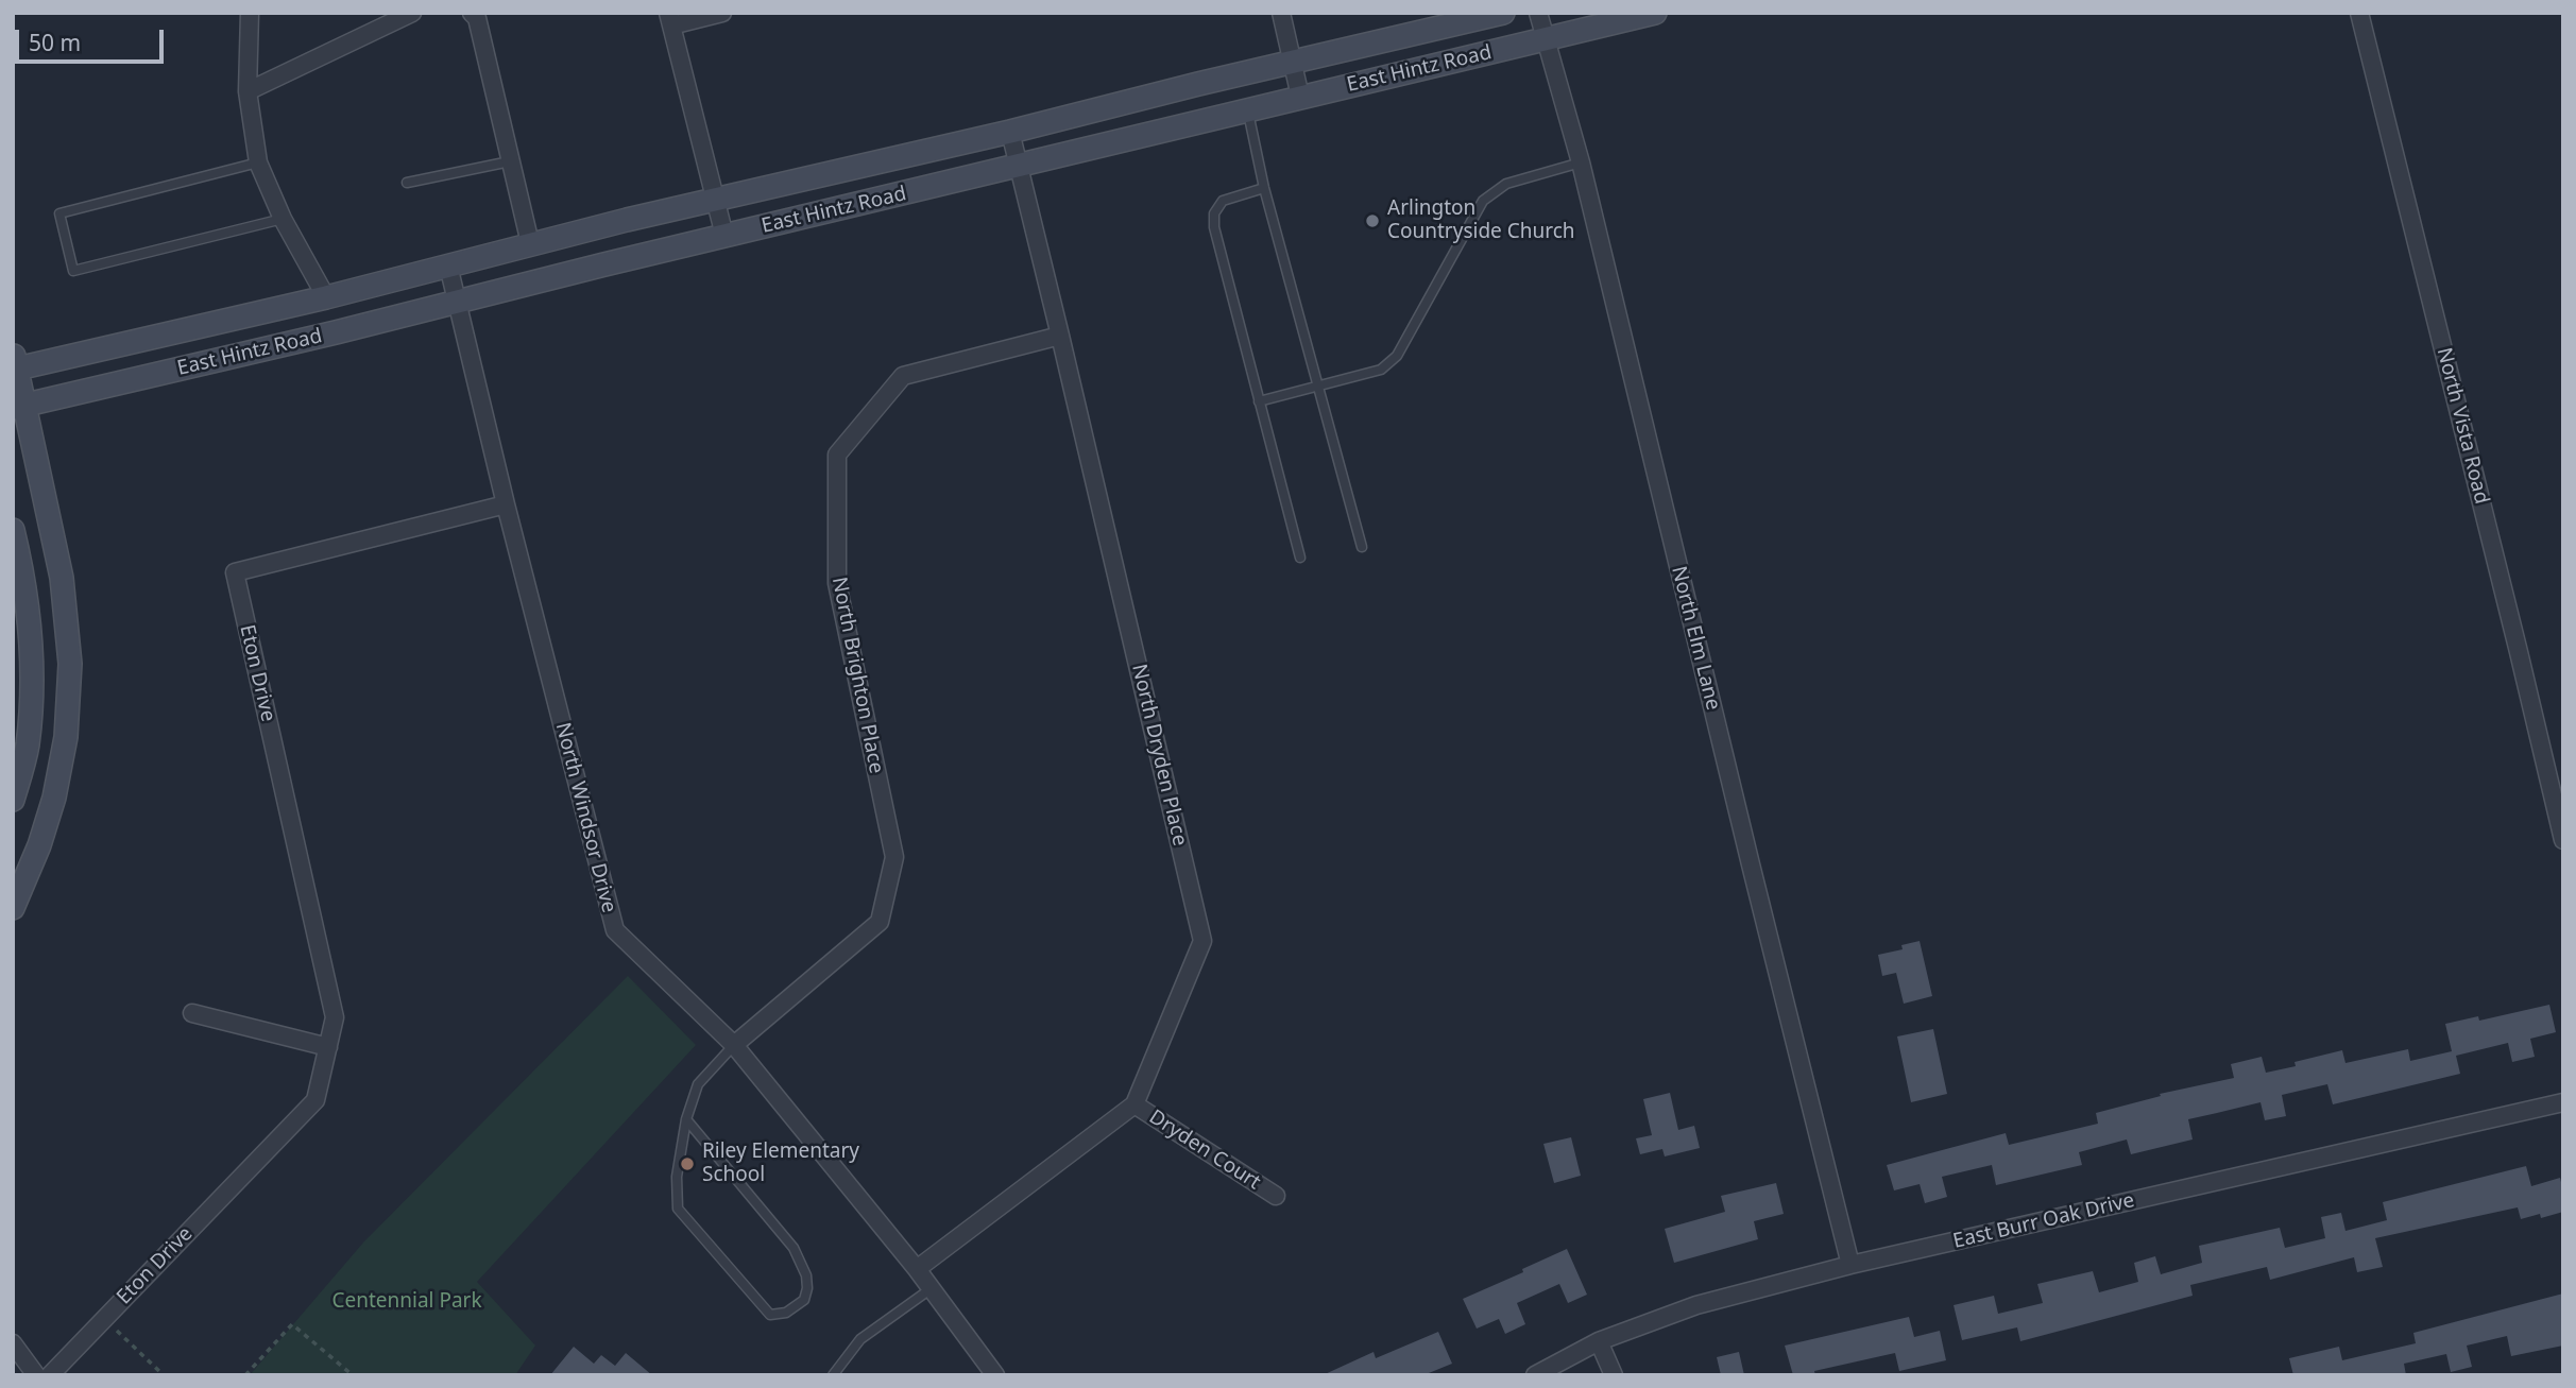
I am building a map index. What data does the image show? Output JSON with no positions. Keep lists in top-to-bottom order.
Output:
{
  "streets": {
    "main road": ["East Hintz Road"],
    "street": [
      "North Vista Road",
      "North Elm Lane",
      "Eton Drive",
      "North Brighton Place",
      "North Dryden Place",
      "North Windsor Drive",
      "Dryden Court",
      "East Burr Oak Drive"
    ]
  },
  "crossings": [
    ["East Hintz Road", "North Elm Lane"],
    ["East Hintz Road", "North Dryden Place"],
    ["East Hintz Road", "North Windsor Drive"],
    ["North Elm Lane", "East Burr Oak Drive"],
    ["Eton Drive", "North Windsor Drive"],
    ["North Brighton Place", "North Dryden Place"],
    ["North Brighton Place", "North Windsor Drive"],
    ["North Dryden Place", "Dryden Court"]
  ],
  "parks": ["Centennial Park"],
  "places": ["Arlington Countryside Church", "Riley Elementary School"],
  "scale_bar": "50 m"
}
